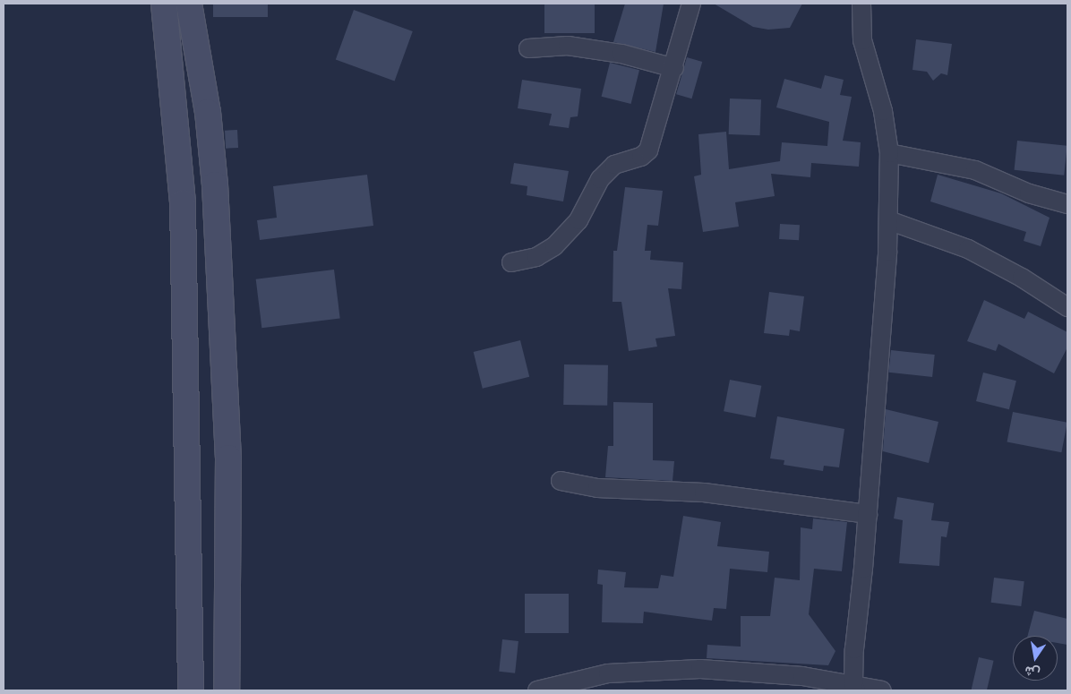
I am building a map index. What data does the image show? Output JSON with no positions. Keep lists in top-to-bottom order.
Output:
{
  "north": "bottom"
}
